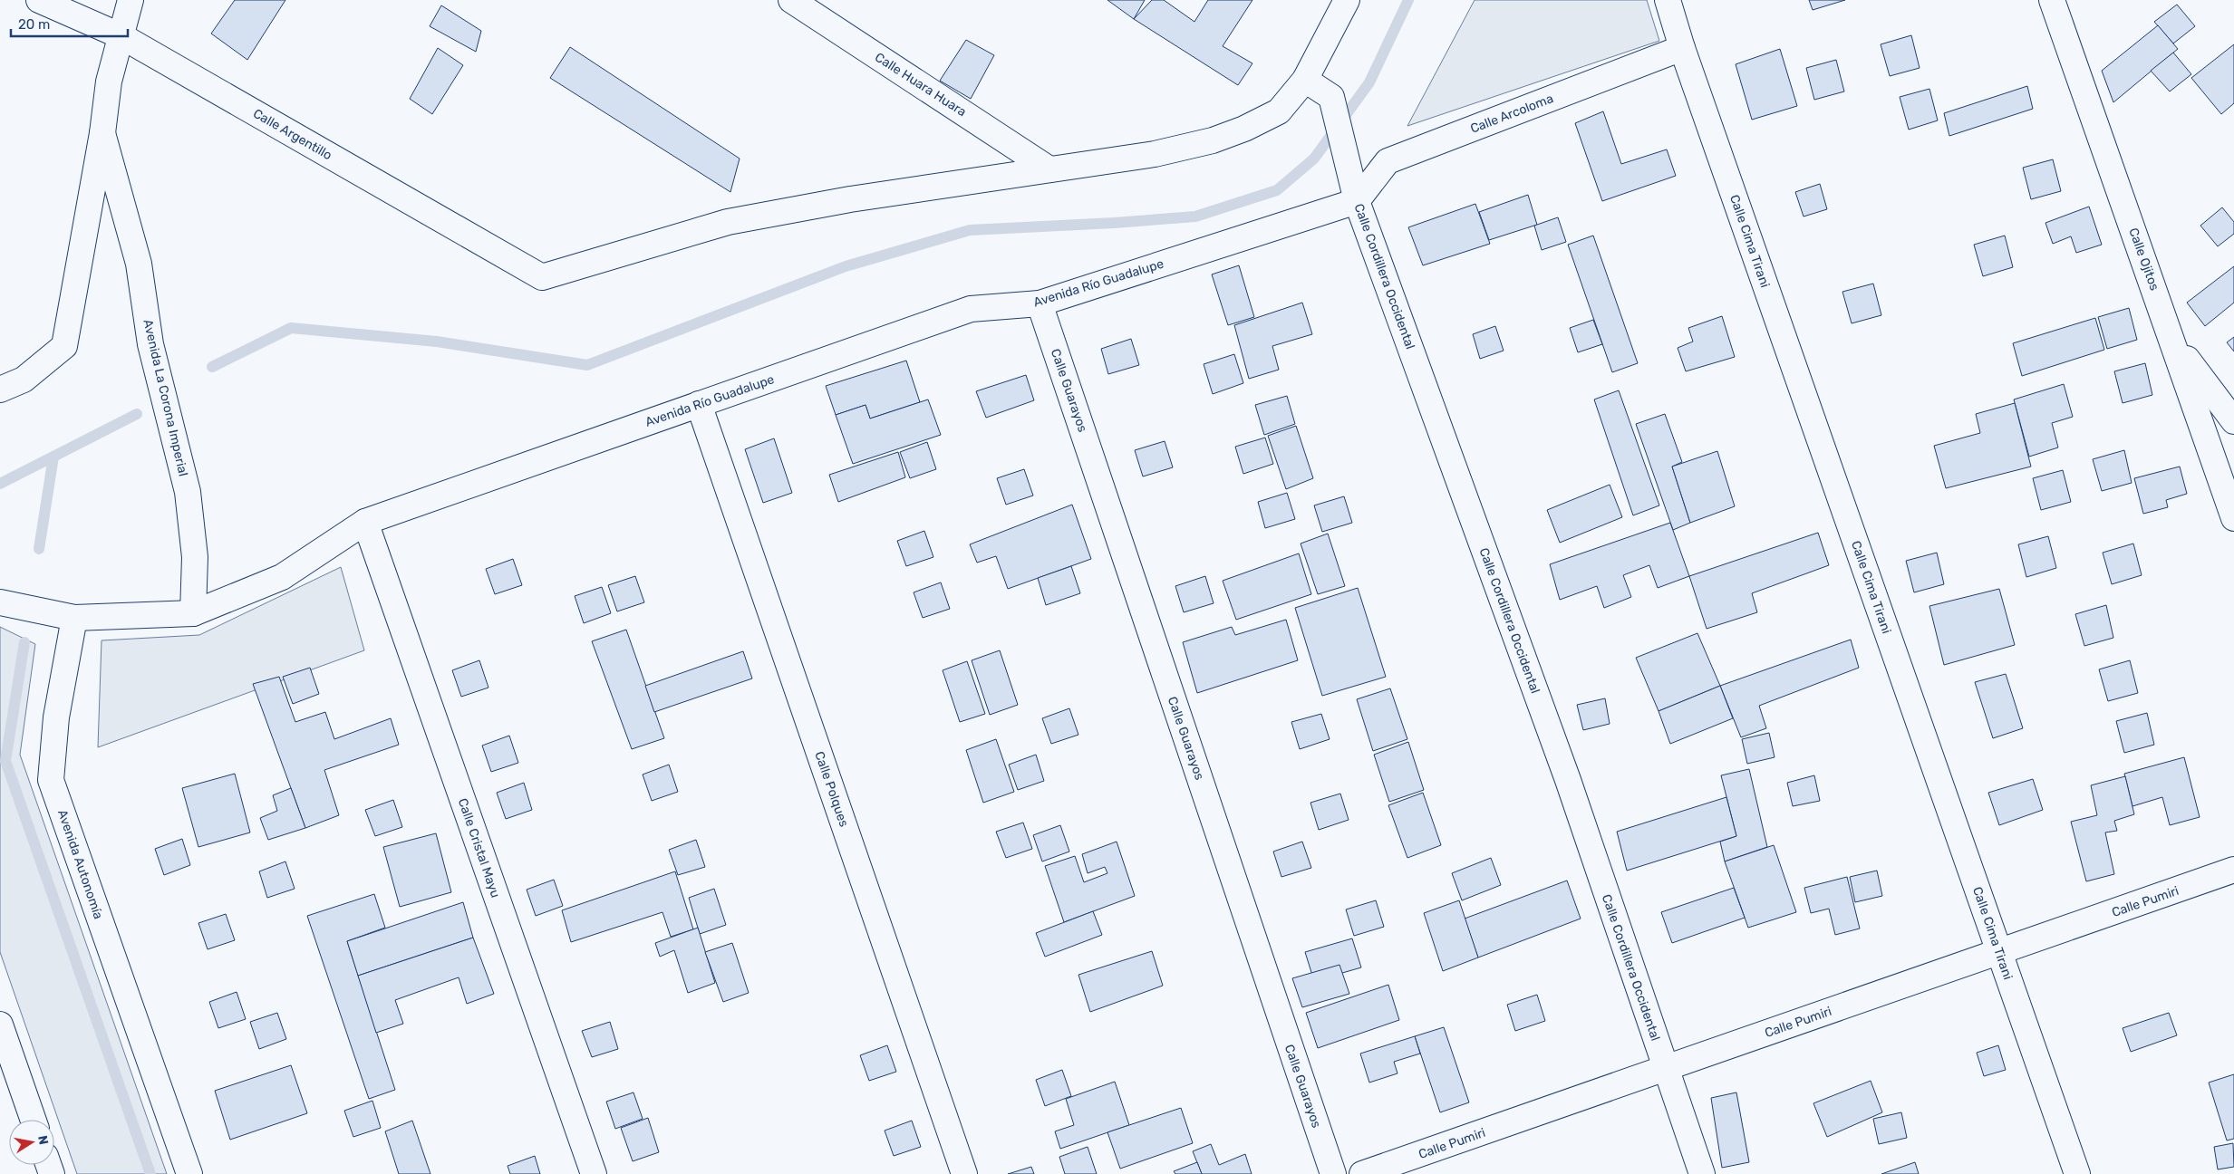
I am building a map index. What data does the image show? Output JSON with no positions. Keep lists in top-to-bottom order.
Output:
{
  "streets": {
    "street": [
      "Calle Huara Huara",
      "Calle Arcoloma",
      "Calle Argentillo",
      "Calle Cima Tirani",
      "Calle Ojitos",
      "Calle Cordillera Occidental",
      "Avenida Río Guadalupe",
      "Calle Guarayos",
      "Avenida La Corona Imperial",
      "Calle Polques",
      "Calle Cristal Mayu",
      "Avenida Autonomía",
      "Calle Pumiri"
    ]
  },
  "crossings": [
    ["Calle Huara Huara", "Calle Argentillo"],
    ["Calle Arcoloma", "Calle Cima Tirani"],
    ["Calle Arcoloma", "Calle Cordillera Occidental"],
    ["Calle Arcoloma", "Avenida Río Guadalupe"],
    ["Calle Argentillo", "Avenida La Corona Imperial"],
    ["Calle Cima Tirani", "Calle Pumiri"],
    ["Calle Cordillera Occidental", "Avenida Río Guadalupe"],
    ["Calle Cordillera Occidental", "Calle Pumiri"],
    ["Avenida Río Guadalupe", "Calle Guarayos"],
    ["Avenida Río Guadalupe", "Avenida La Corona Imperial"],
    ["Avenida Río Guadalupe", "Calle Polques"],
    ["Avenida Río Guadalupe", "Calle Cristal Mayu"],
    ["Avenida Río Guadalupe", "Avenida Autonomía"]
  ],
  "scale_bar": "20 m",
  "north": "right"
}
